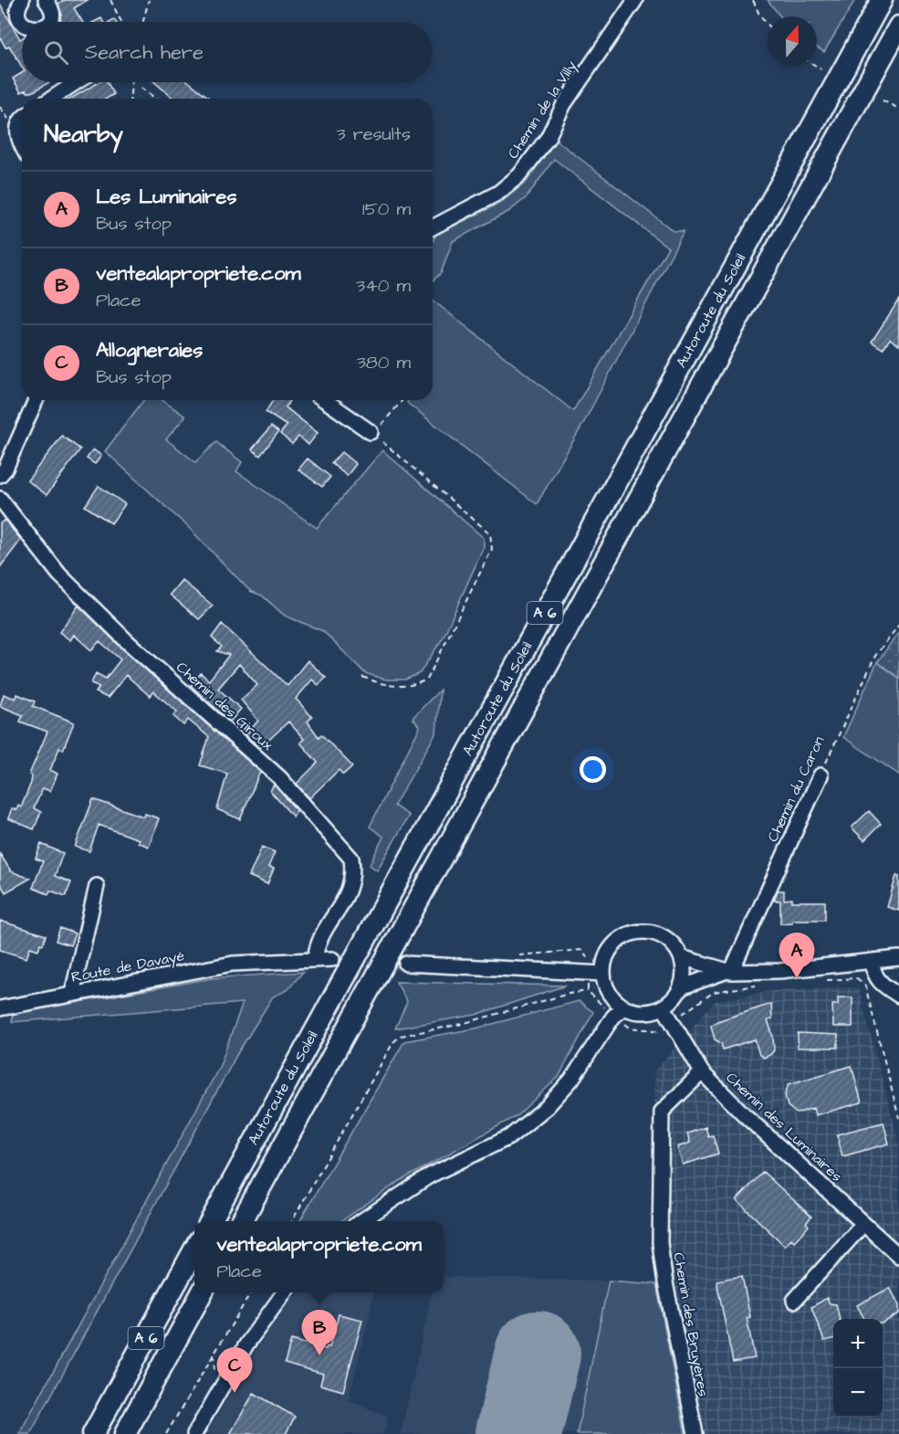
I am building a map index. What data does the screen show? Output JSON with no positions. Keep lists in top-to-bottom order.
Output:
{
  "streets": {
    "highway": ["Autoroute du Soleil", "A 6"],
    "street": [
      "Chemin de la Villy",
      "Chemin des Giroux",
      "Chemin du Caron",
      "Route de Davayé",
      "Chemin des Luminaires",
      "Chemin des Bruyères"
    ]
  },
  "crossings": [
    ["Chemin des Giroux", "Route de Davayé"],
    ["Chemin des Luminaires", "Chemin des Bruyères"]
  ],
  "north": "top",
  "page": {
    "search": "Search here",
    "heading": ["Nearby", "3 results"],
    "list": [
      {
        "mark": "A",
        "name": "Les Luminaires",
        "note": "Bus stop",
        "value": "150 m"
      },
      {
        "mark": "B",
        "name": "ventealapropriete.com",
        "note": "Place",
        "value": "340 m"
      },
      {
        "mark": "C",
        "name": "Allogneraies",
        "note": "Bus stop",
        "value": "380 m"
      }
    ],
    "pins": ["A", "B", "C"],
    "popup": ["ventealapropriete.com", "Place"],
    "map_buttons": ["+", "−"]
  }
}
